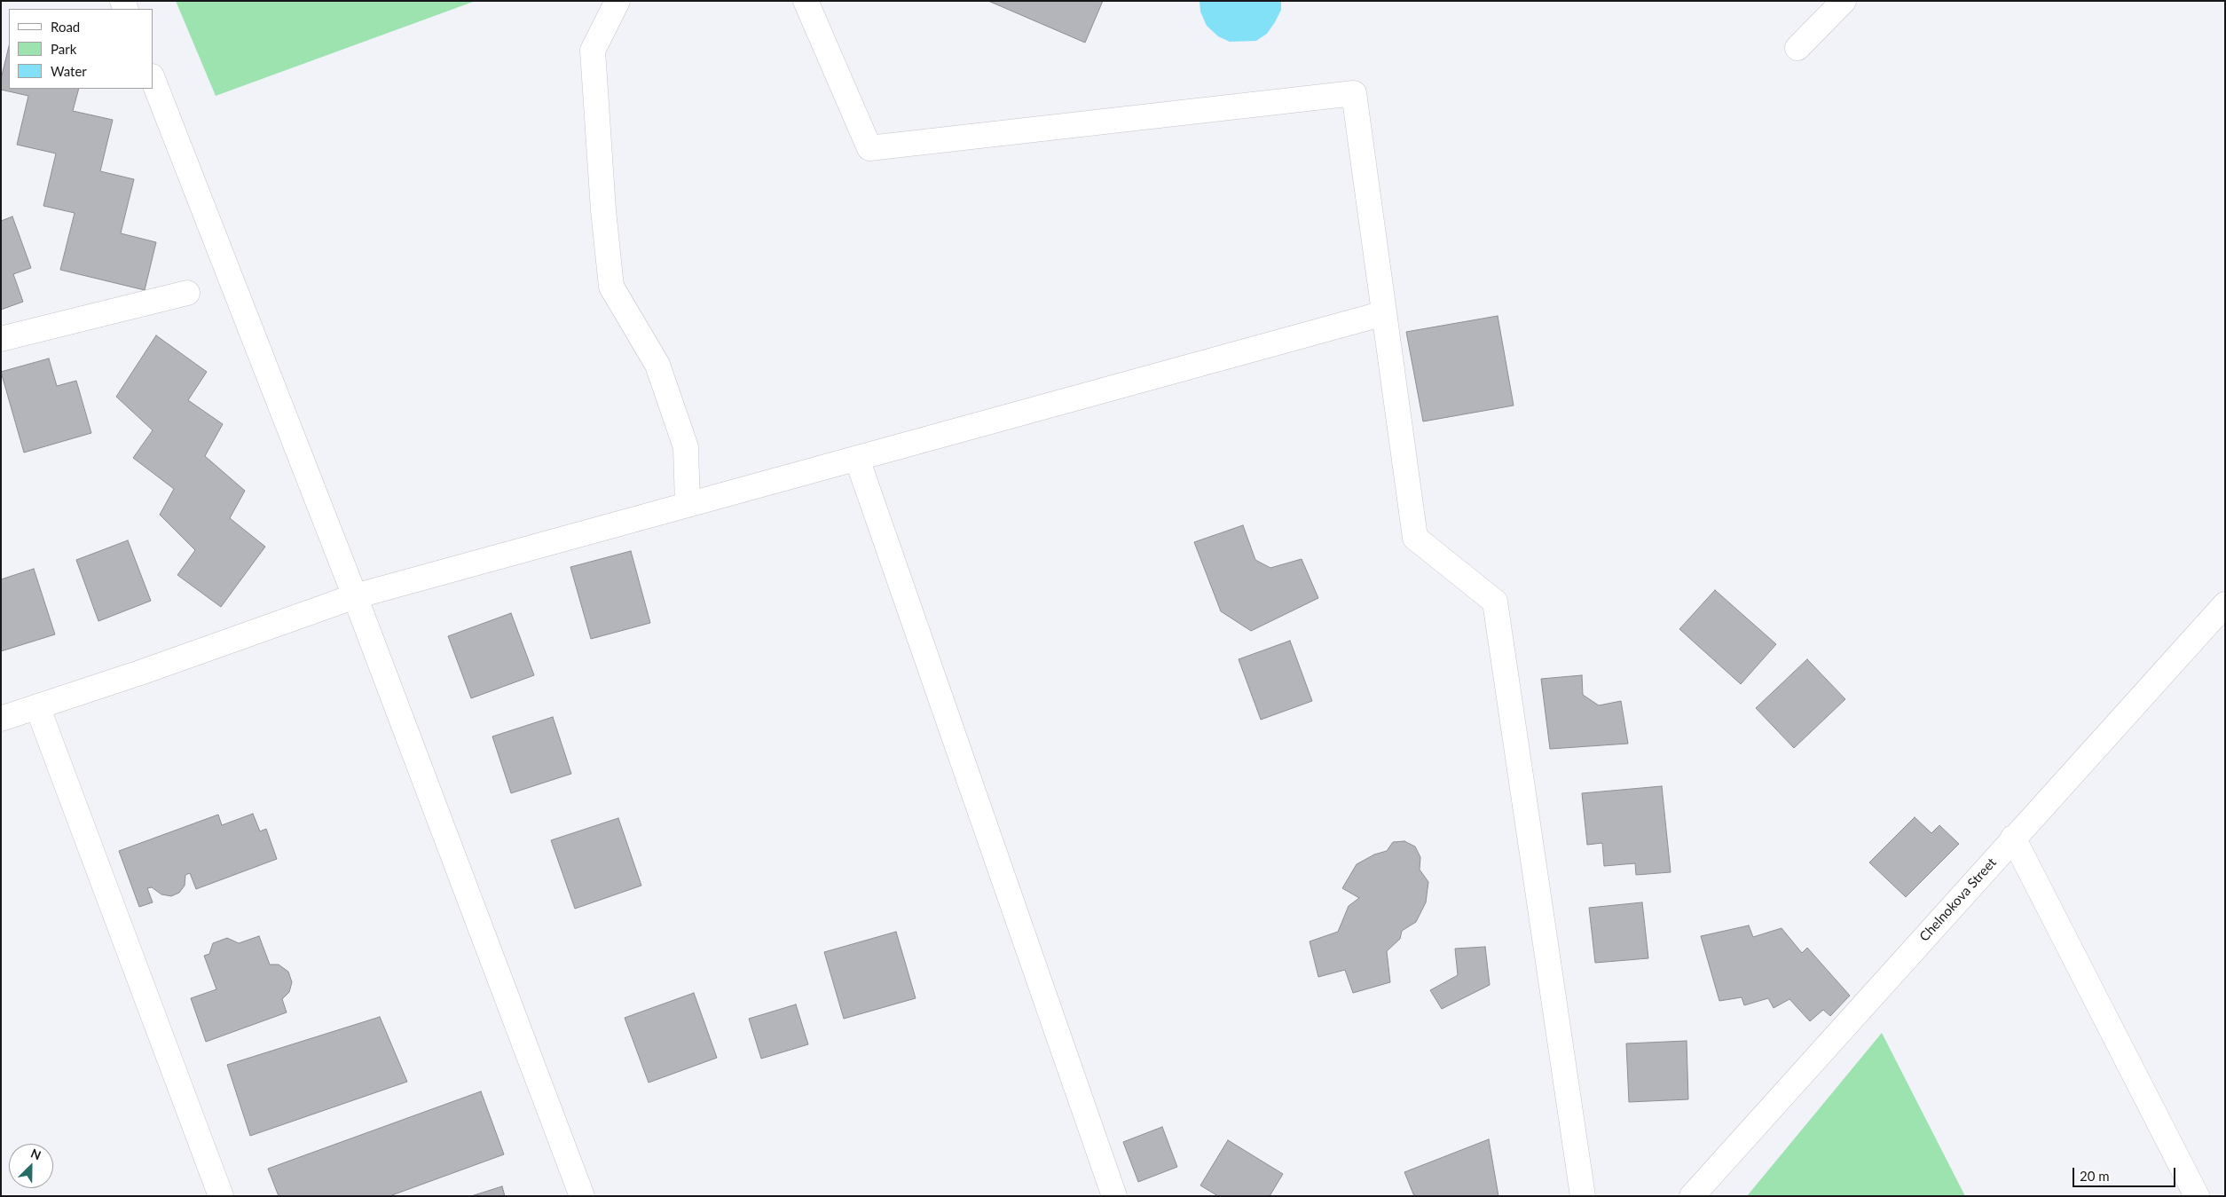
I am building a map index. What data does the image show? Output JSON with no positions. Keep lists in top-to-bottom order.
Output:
{
  "streets": {
    "street": ["Chelnokova Street"]
  },
  "legend": ["Road", "Park", "Water"],
  "scale_bar": "20 m",
  "north": "top right"
}
